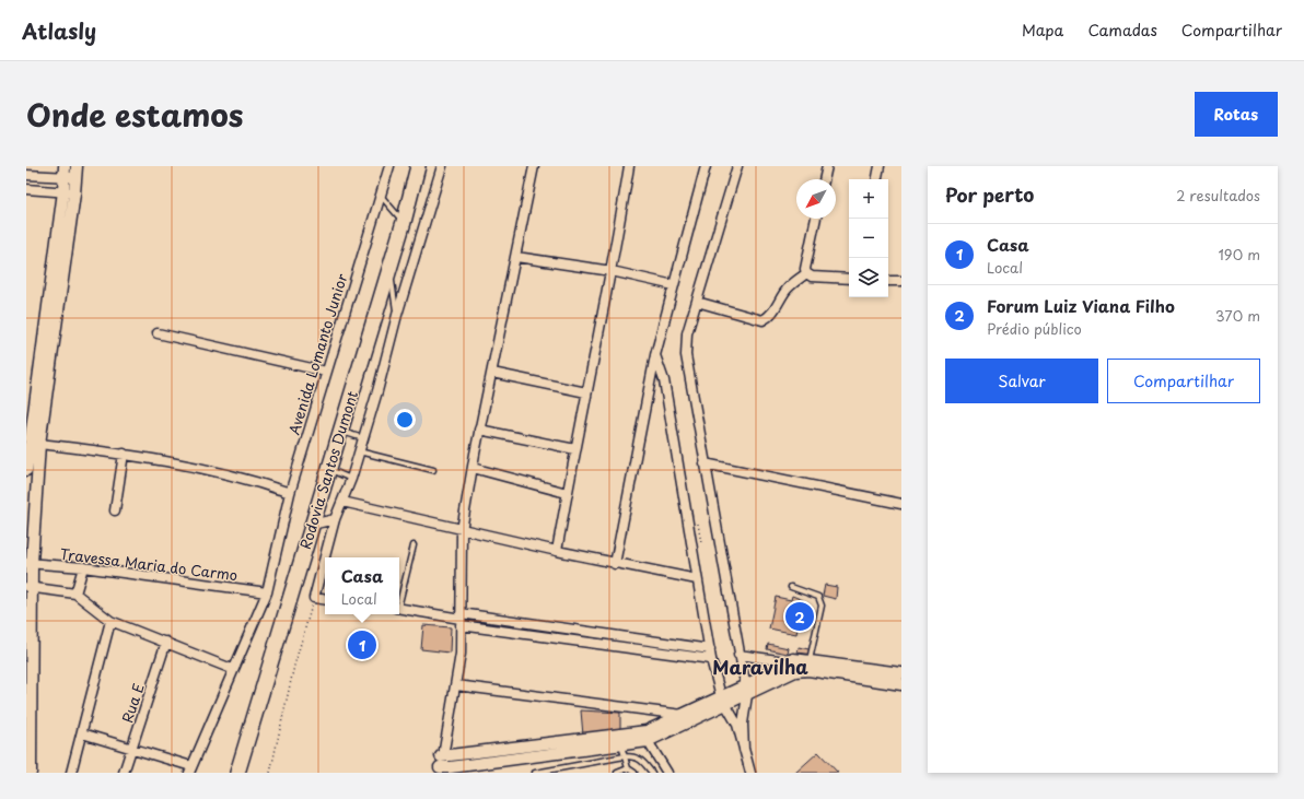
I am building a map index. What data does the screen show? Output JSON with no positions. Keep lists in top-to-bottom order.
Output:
{
  "streets": {
    "highway": ["Rodovia Santos Dumont"],
    "street": ["Avenida Lomanto Junior", "Travessa Maria do Carmo", "Rua E"]
  },
  "crossings": [
    ["Avenida Lomanto Junior", "Travessa Maria do Carmo"]
  ],
  "districts": ["Maravilha"],
  "north": "bottom left",
  "page": {
    "header": "Atlasly",
    "nav": ["Mapa", "Camadas", "Compartilhar"],
    "title": "Onde estamos",
    "buttons": [
      "Rotas",
      ["Salvar", "Compartilhar"]
    ],
    "heading": ["Por perto", "2 resultados"],
    "map_buttons": ["+", "−"],
    "list": [
      {
        "mark": "1",
        "name": "Casa",
        "note": "Local",
        "value": "190 m"
      },
      {
        "mark": "2",
        "name": "Forum Luiz Viana Filho",
        "note": "Prédio público",
        "value": "370 m"
      }
    ],
    "popup": ["Casa", "Local"],
    "pins": ["2", "1"]
  }
}
